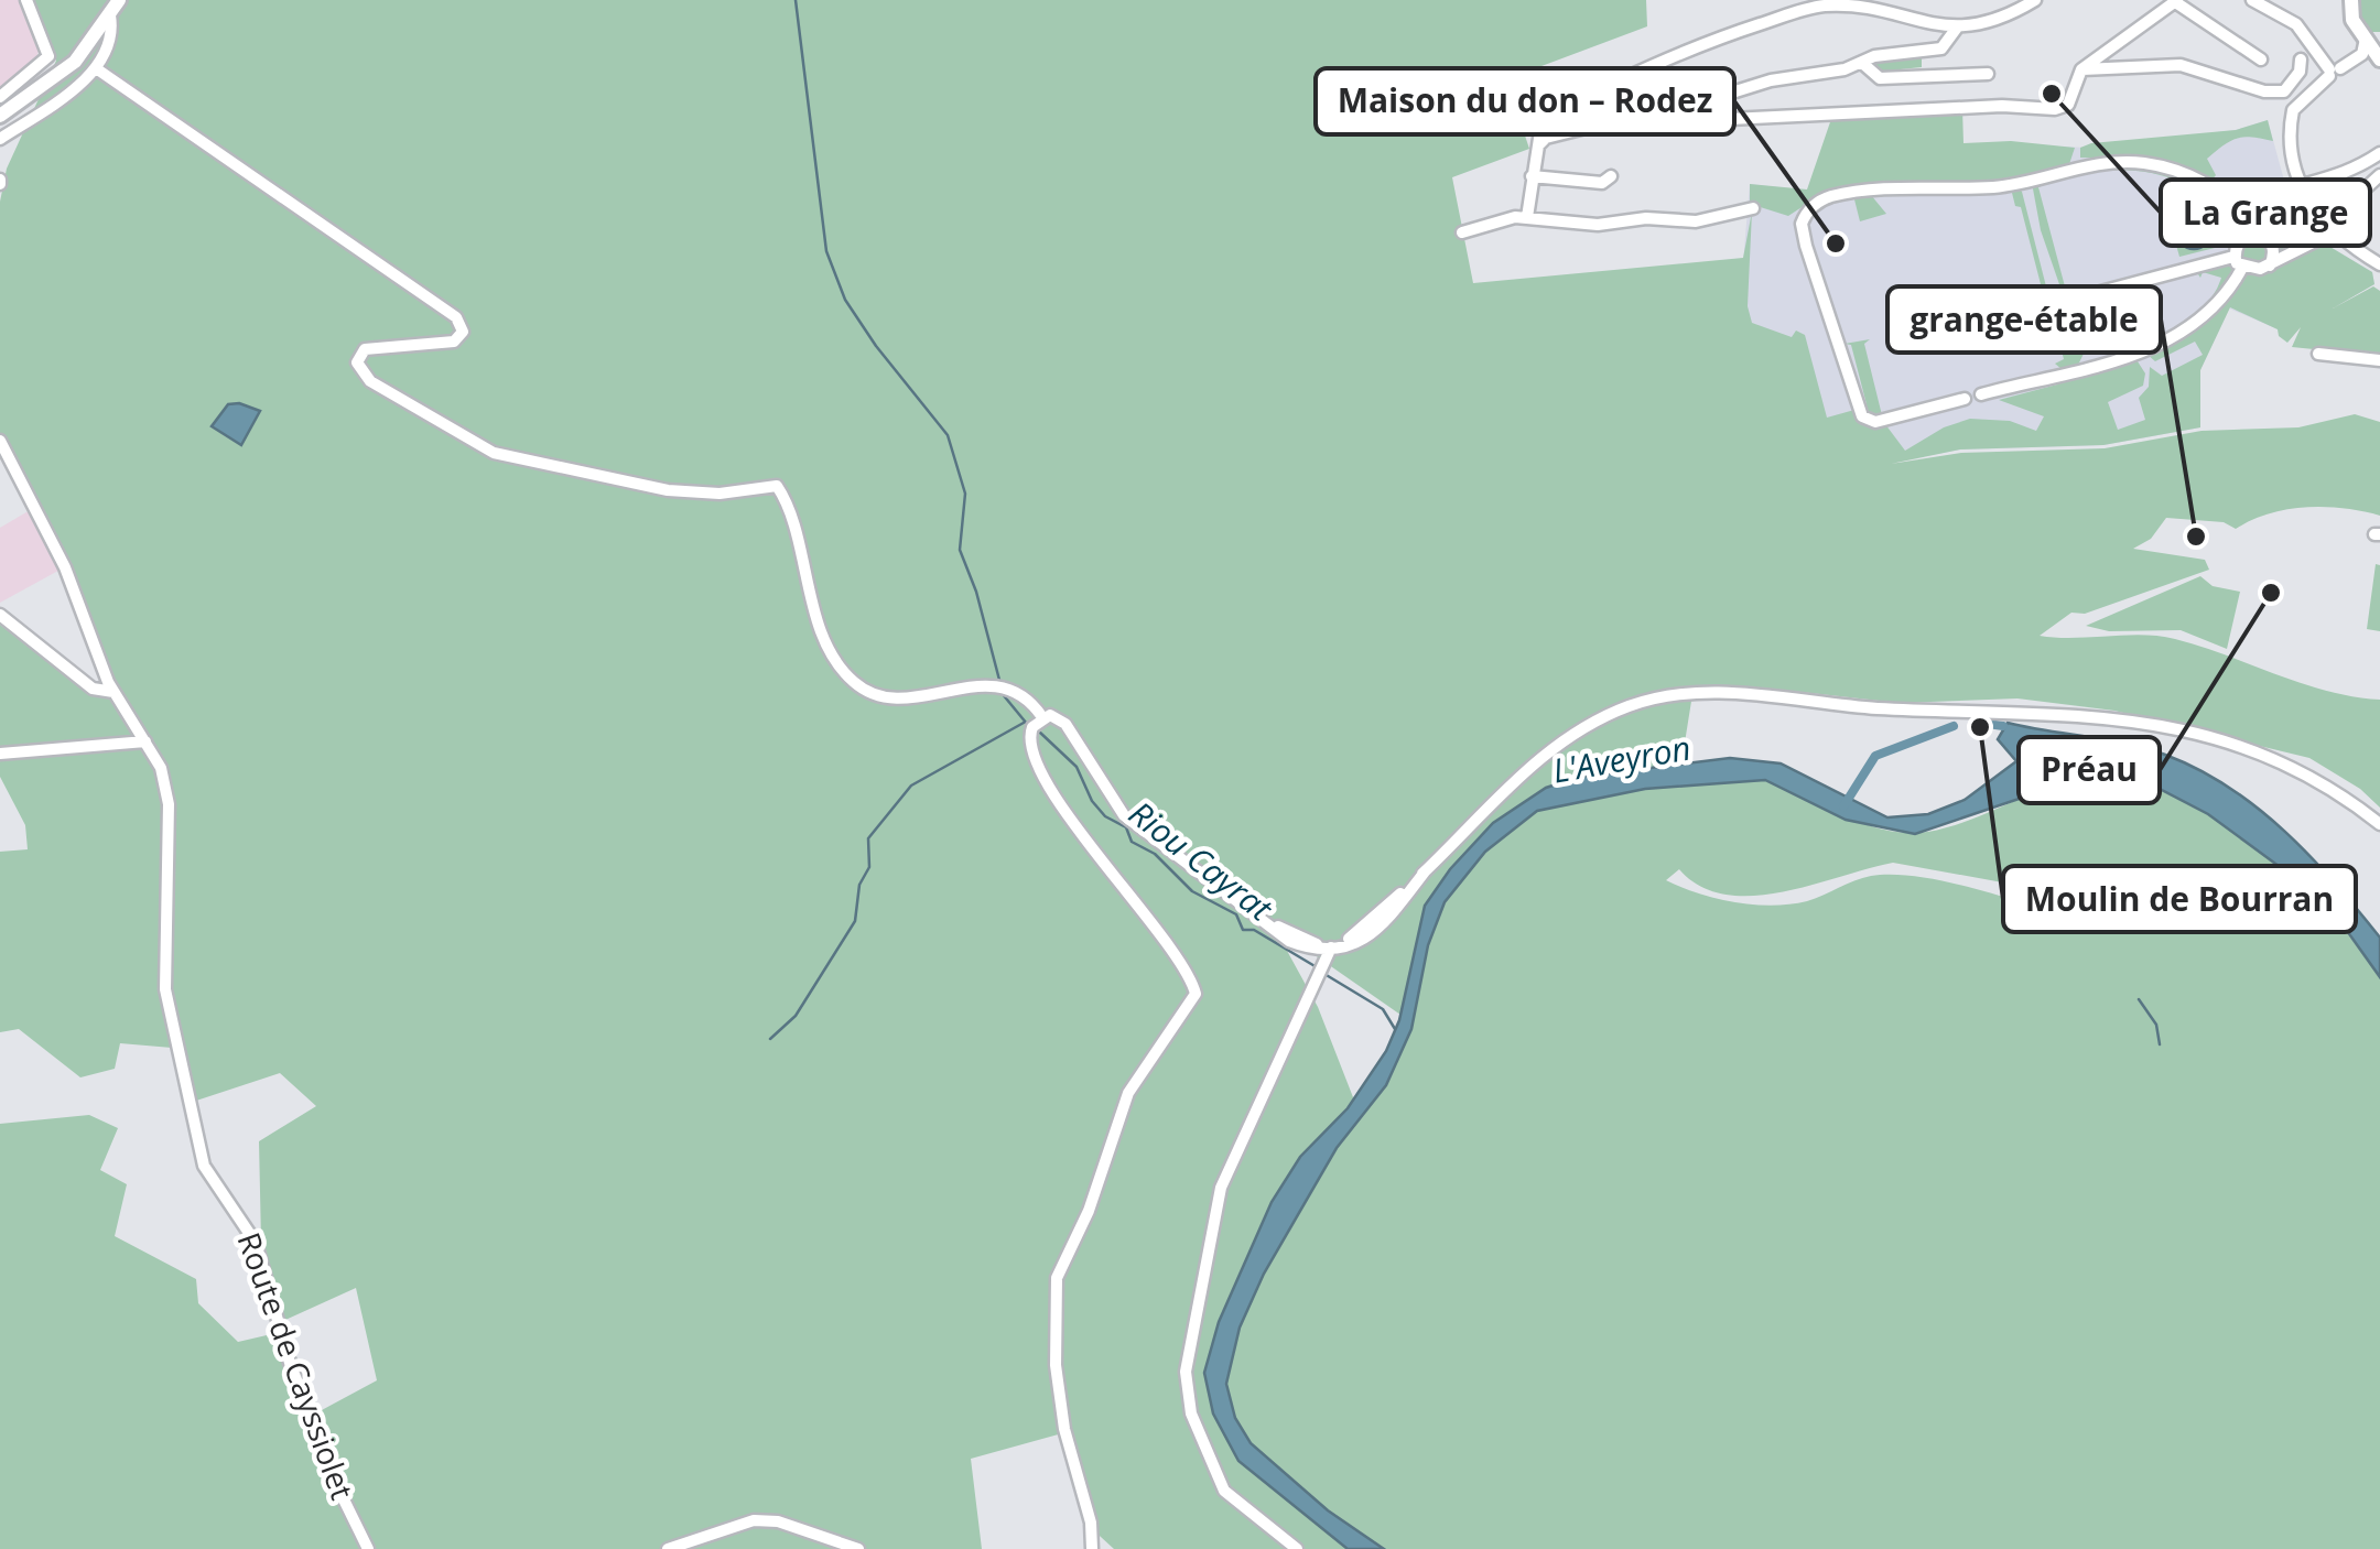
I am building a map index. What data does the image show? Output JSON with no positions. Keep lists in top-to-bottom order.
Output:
{
  "streets": {
    "street": ["Route de Cayssiolet"]
  },
  "water": ["L'Aveyron", "Riou Cayrat"],
  "places": [
    "La Grange",
    "Maison du don – Rodez",
    "grange-étable",
    "Préau",
    "Moulin de Bourran"
  ]
}
